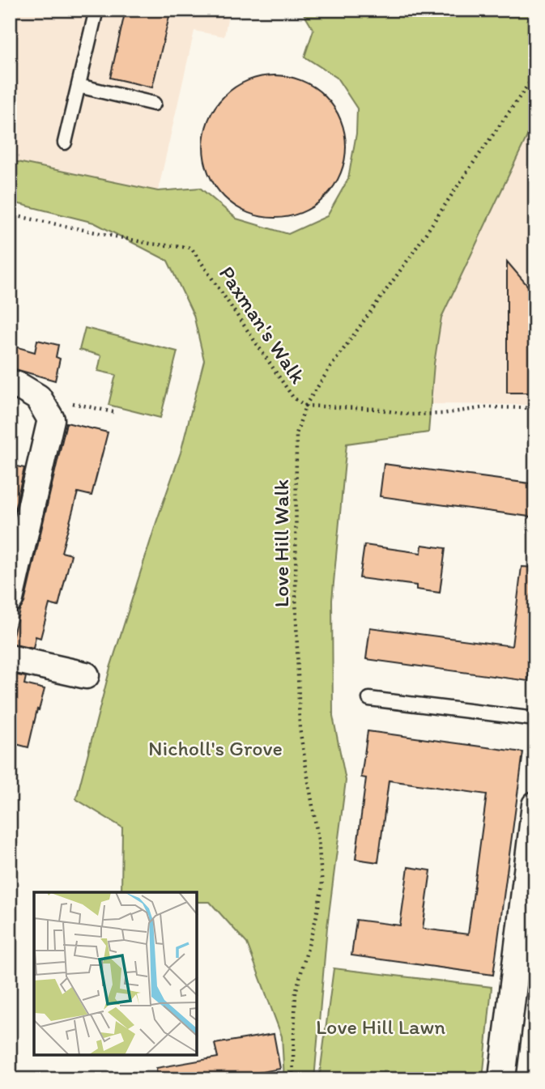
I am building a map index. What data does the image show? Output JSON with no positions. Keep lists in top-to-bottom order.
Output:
{
  "streets": {
    "path": ["Paxman's Walk", "Love Hill Walk"]
  },
  "crossings": [
    ["Paxman's Walk", "Love Hill Walk"]
  ],
  "parks": ["Nicholl's Grove", "Love Hill Lawn"]
}
